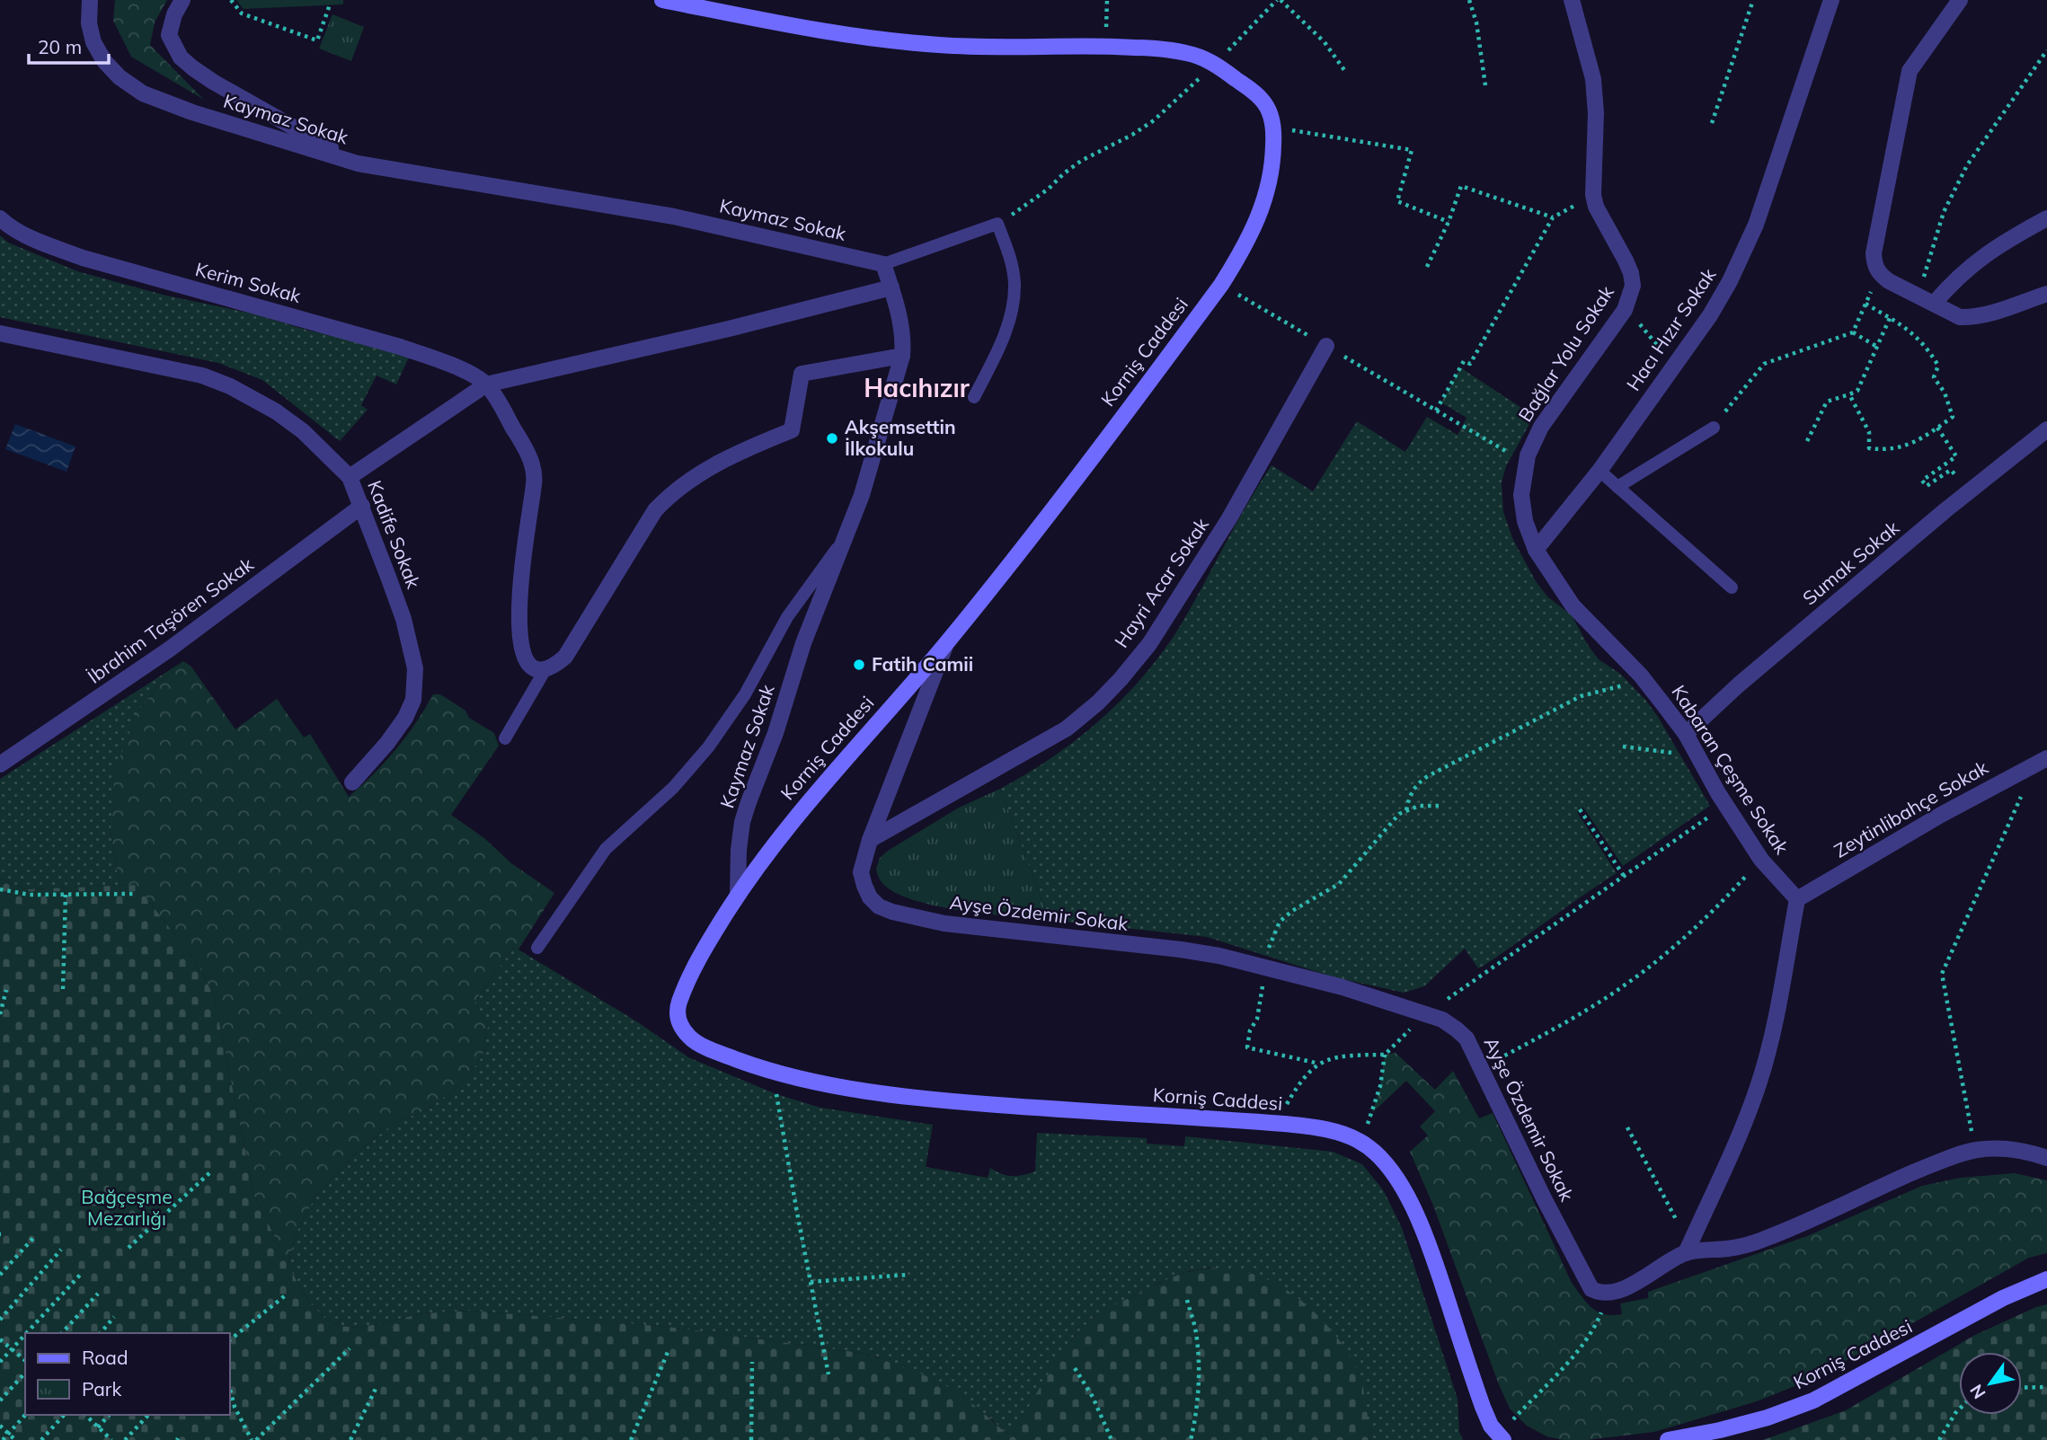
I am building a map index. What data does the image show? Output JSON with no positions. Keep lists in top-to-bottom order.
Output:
{
  "streets": {
    "main road": ["Korniş Caddesi"],
    "street": [
      "Kaymaz Sokak",
      "Kerim Sokak",
      "Hacı Hızır Sokak",
      "Bağlar Yolu Sokak",
      "Kadife Sokak",
      "Sumak Sokak",
      "Hayri Acar Sokak",
      "İbrahim Taşören Sokak",
      "Kabaran Çeşme Sokak",
      "Zeytinlibahçe Sokak",
      "Ayşe Özdemir Sokak"
    ]
  },
  "crossings": [
    ["Kaymaz Sokak", "Korniş Caddesi"],
    ["Hacı Hızır Sokak", "Bağlar Yolu Sokak"],
    ["Hacı Hızır Sokak", "Kabaran Çeşme Sokak"],
    ["Korniş Caddesi", "Ayşe Özdemir Sokak"],
    ["Bağlar Yolu Sokak", "Kabaran Çeşme Sokak"],
    ["Kadife Sokak", "İbrahim Taşören Sokak"],
    ["Sumak Sokak", "Kabaran Çeşme Sokak"],
    ["Hayri Acar Sokak", "Ayşe Özdemir Sokak"],
    ["Kabaran Çeşme Sokak", "Zeytinlibahçe Sokak"]
  ],
  "districts": ["Hacıhızır"],
  "parks": ["Bağçeşme Mezarlığı"],
  "places": ["Akşemsettin İlkokulu", "Fatih Camii"],
  "legend": ["Road", "Park"],
  "scale_bar": "20 m",
  "north": "bottom left"
}
